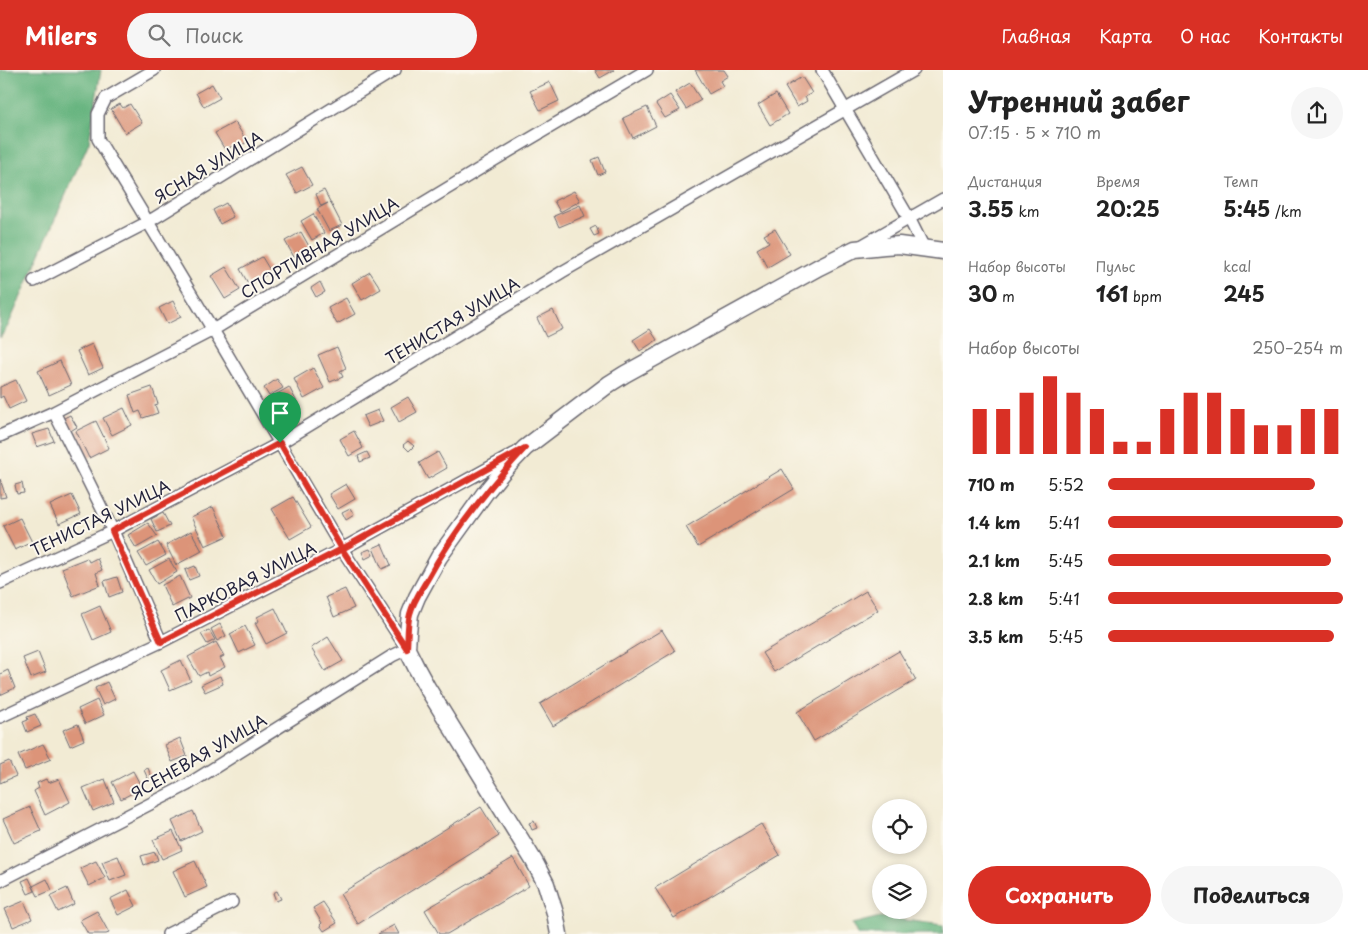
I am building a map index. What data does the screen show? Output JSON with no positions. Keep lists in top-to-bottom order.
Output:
{
  "streets": {
    "street": [
      "ЯСНАЯ УЛИЦА",
      "СПОРТИВНАЯ УЛИЦА",
      "ТЕНИСТАЯ УЛИЦА",
      "ПАРКОВАЯ УЛИЦА",
      "ЯСЕНЕВАЯ УЛИЦА"
    ]
  },
  "page": {
    "header": "Milers",
    "search": "Поиск",
    "nav": [
      "Главная",
      "Карта",
      "О нас",
      "Контакты"
    ],
    "heading": ["Утренний забег", "07:15 · 5 × 710 m"],
    "stats": [
      ["Дистанция", "3.55 km"],
      ["Время", "20:25"],
      ["Темп", "5:45 /km"],
      ["Набор высоты", "30 m"],
      ["Пульс", "161 bpm"],
      ["kcal", "245"]
    ],
    "chart": ["Набор высоты", "250–254 m"],
    "list": [
      {
        "name": "710 m",
        "note": "5:52"
      },
      {
        "name": "1.4 km",
        "note": "5:41"
      },
      {
        "name": "2.1 km",
        "note": "5:45"
      },
      {
        "name": "2.8 km",
        "note": "5:41"
      },
      {
        "name": "3.5 km",
        "note": "5:45"
      }
    ],
    "buttons": ["Сохранить", "Поделиться"]
  }
}
